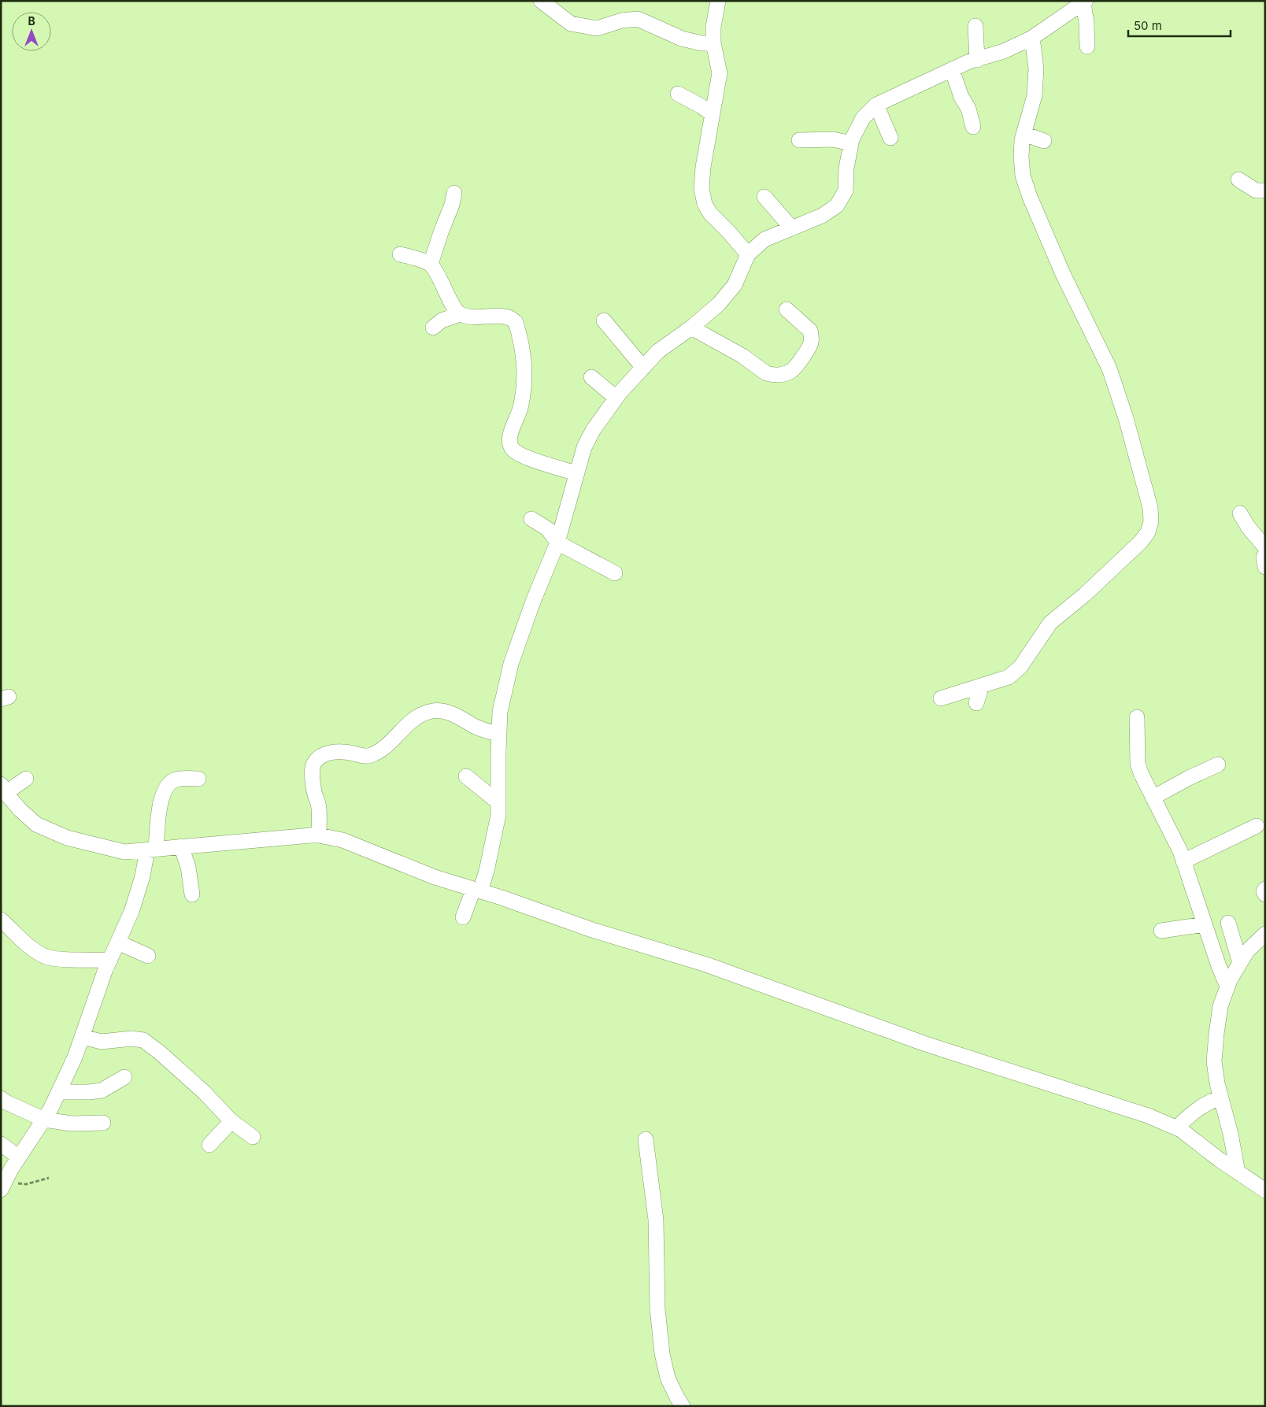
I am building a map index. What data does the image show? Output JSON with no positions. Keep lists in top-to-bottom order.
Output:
{
  "scale_bar": "50 m",
  "north": "top"
}
